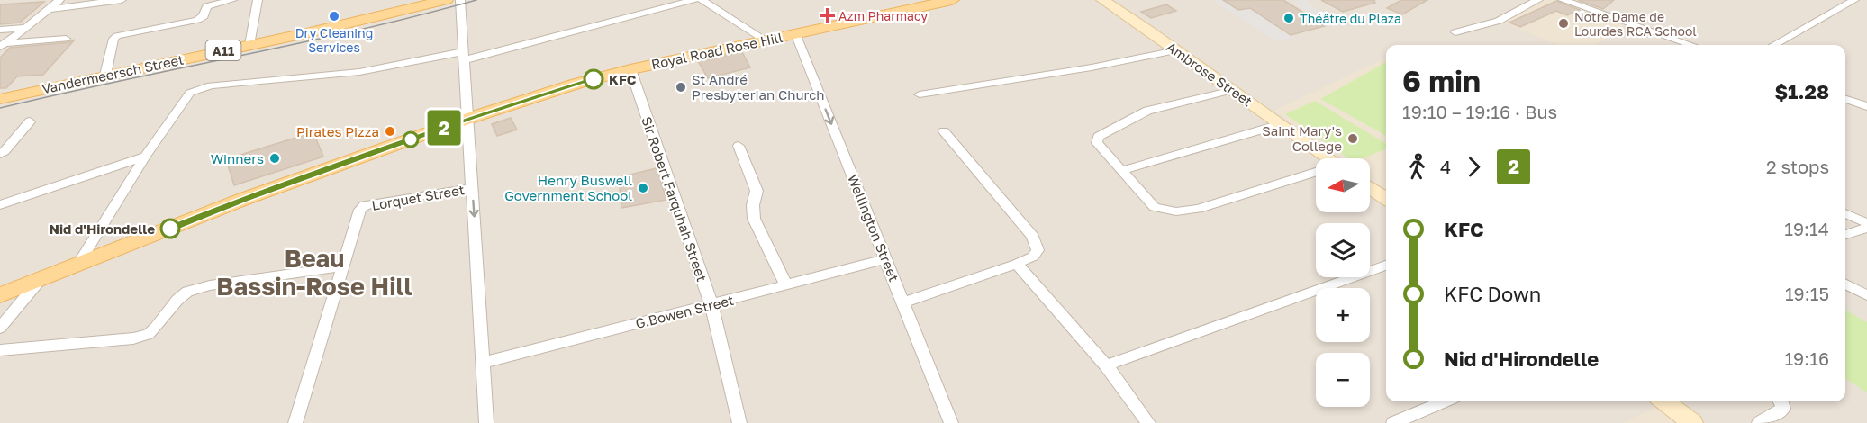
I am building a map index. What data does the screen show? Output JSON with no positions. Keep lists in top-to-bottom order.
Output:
{
  "streets": {
    "main road": ["A11", "Royal Road Rose Hill", "Vandermeersch Street"],
    "street": [
      "Ambrose Street",
      "Lorquet Street",
      "Sir Robert Farquhah Street",
      "Wellington Street",
      "G.Bowen Street"
    ]
  },
  "crossings": [
    ["Royal Road Rose Hill", "Sir Robert Farquhah Street"],
    ["Royal Road Rose Hill", "Wellington Street"],
    ["Sir Robert Farquhah Street", "G.Bowen Street"],
    ["Wellington Street", "G.Bowen Street"]
  ],
  "districts": ["Beau Bassin-Rose Hill"],
  "places": {
    "health": ["Azm Pharmacy"],
    "other": [
      "Dry Cleaning Services",
      "Théâtre du Plaza",
      "Notre Dame de Lourdes RCA School",
      "KFC",
      "St André Presbyterian Church",
      "Pirates Pizza",
      "Saint Mary's College",
      "Winners",
      "Henry Buswell Government School",
      "Nid d'Hirondelle"
    ]
  },
  "lines": ["bus line 2"],
  "north": "left",
  "page": {
    "on_map": "2",
    "heading": ["6 min", "19:10 – 19:16 · Bus", "$1.28"],
    "legs": ["4", "2", "2 stops"],
    "map_buttons": ["+", "−"],
    "list": [
      {
        "name": "KFC",
        "value": "19:14"
      },
      {
        "name": "KFC Down",
        "value": "19:15"
      },
      {
        "name": "Nid d'Hirondelle",
        "value": "19:16"
      }
    ]
  }
}
